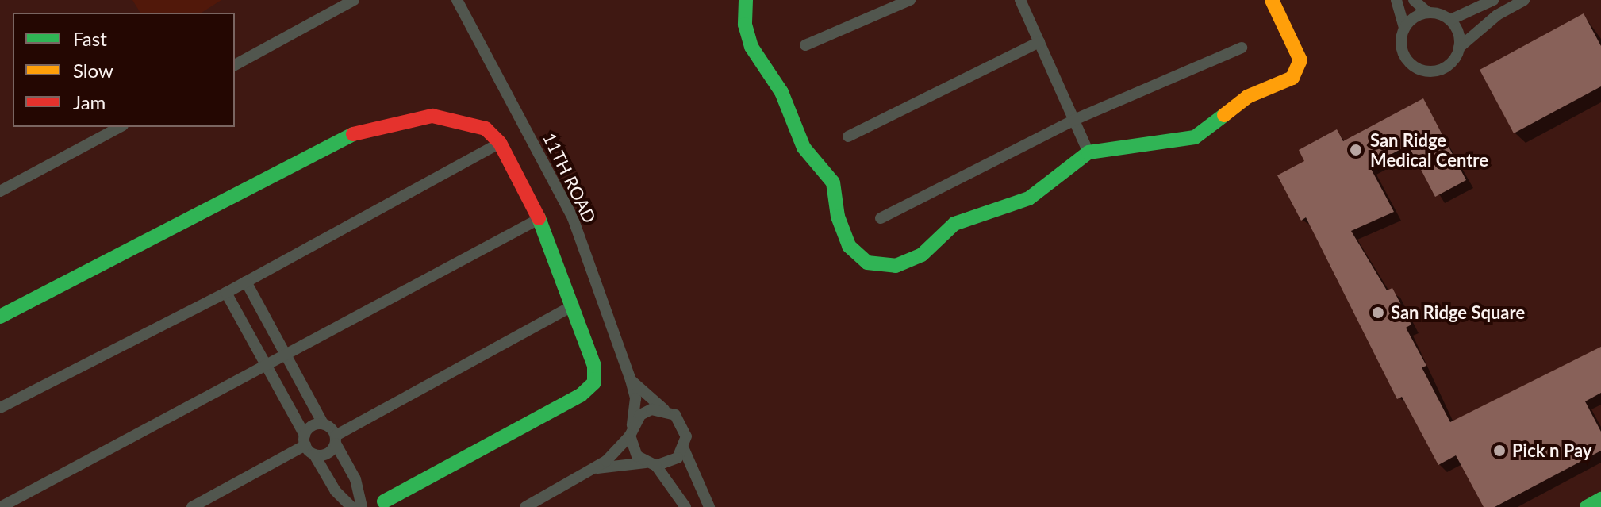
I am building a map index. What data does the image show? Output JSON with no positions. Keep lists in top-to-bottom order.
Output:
{
  "streets": {
    "street": ["11TH ROAD"]
  },
  "places": ["San Ridge Medical Centre", "San Ridge Square", "Pick n Pay"],
  "legend": ["Fast", "Slow", "Jam"]
}
